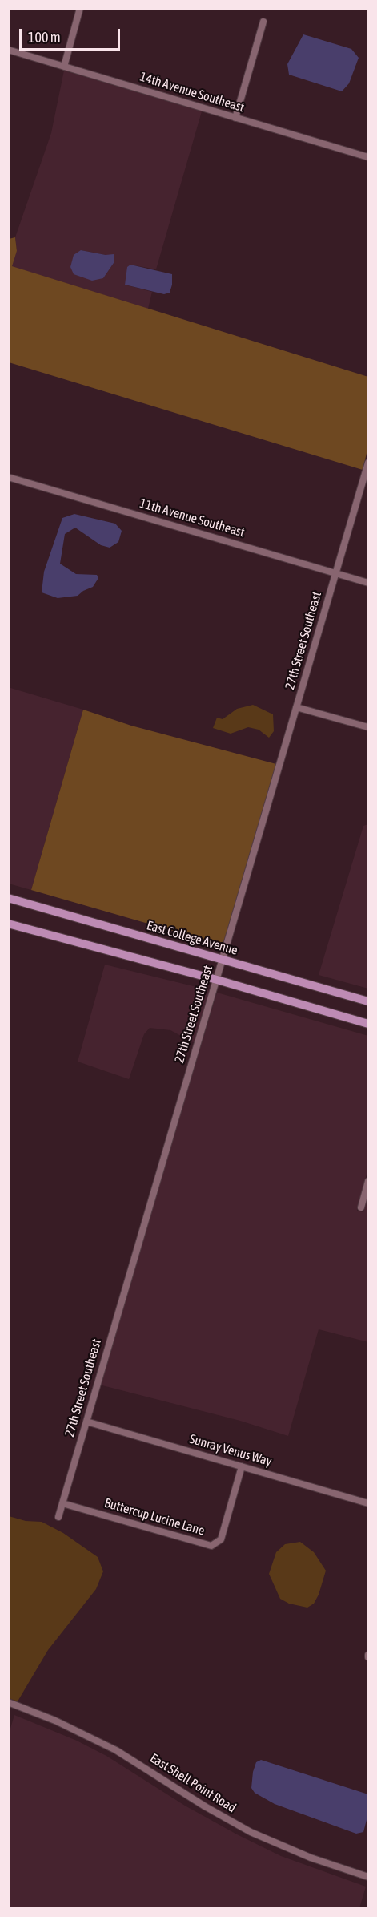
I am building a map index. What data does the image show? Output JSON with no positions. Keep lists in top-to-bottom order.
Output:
{
  "streets": {
    "main road": ["East College Avenue"],
    "street": [
      "14th Avenue Southeast",
      "11th Avenue Southeast",
      "27th Street Southeast",
      "Sunray Venus Way",
      "Buttercup Lucine Lane",
      "East Shell Point Road"
    ]
  },
  "crossings": [
    ["11th Avenue Southeast", "27th Street Southeast"],
    ["27th Street Southeast", "East College Avenue"],
    ["27th Street Southeast", "Sunray Venus Way"],
    ["27th Street Southeast", "Buttercup Lucine Lane"],
    ["Sunray Venus Way", "Buttercup Lucine Lane"]
  ],
  "scale_bar": "100 m"
}
